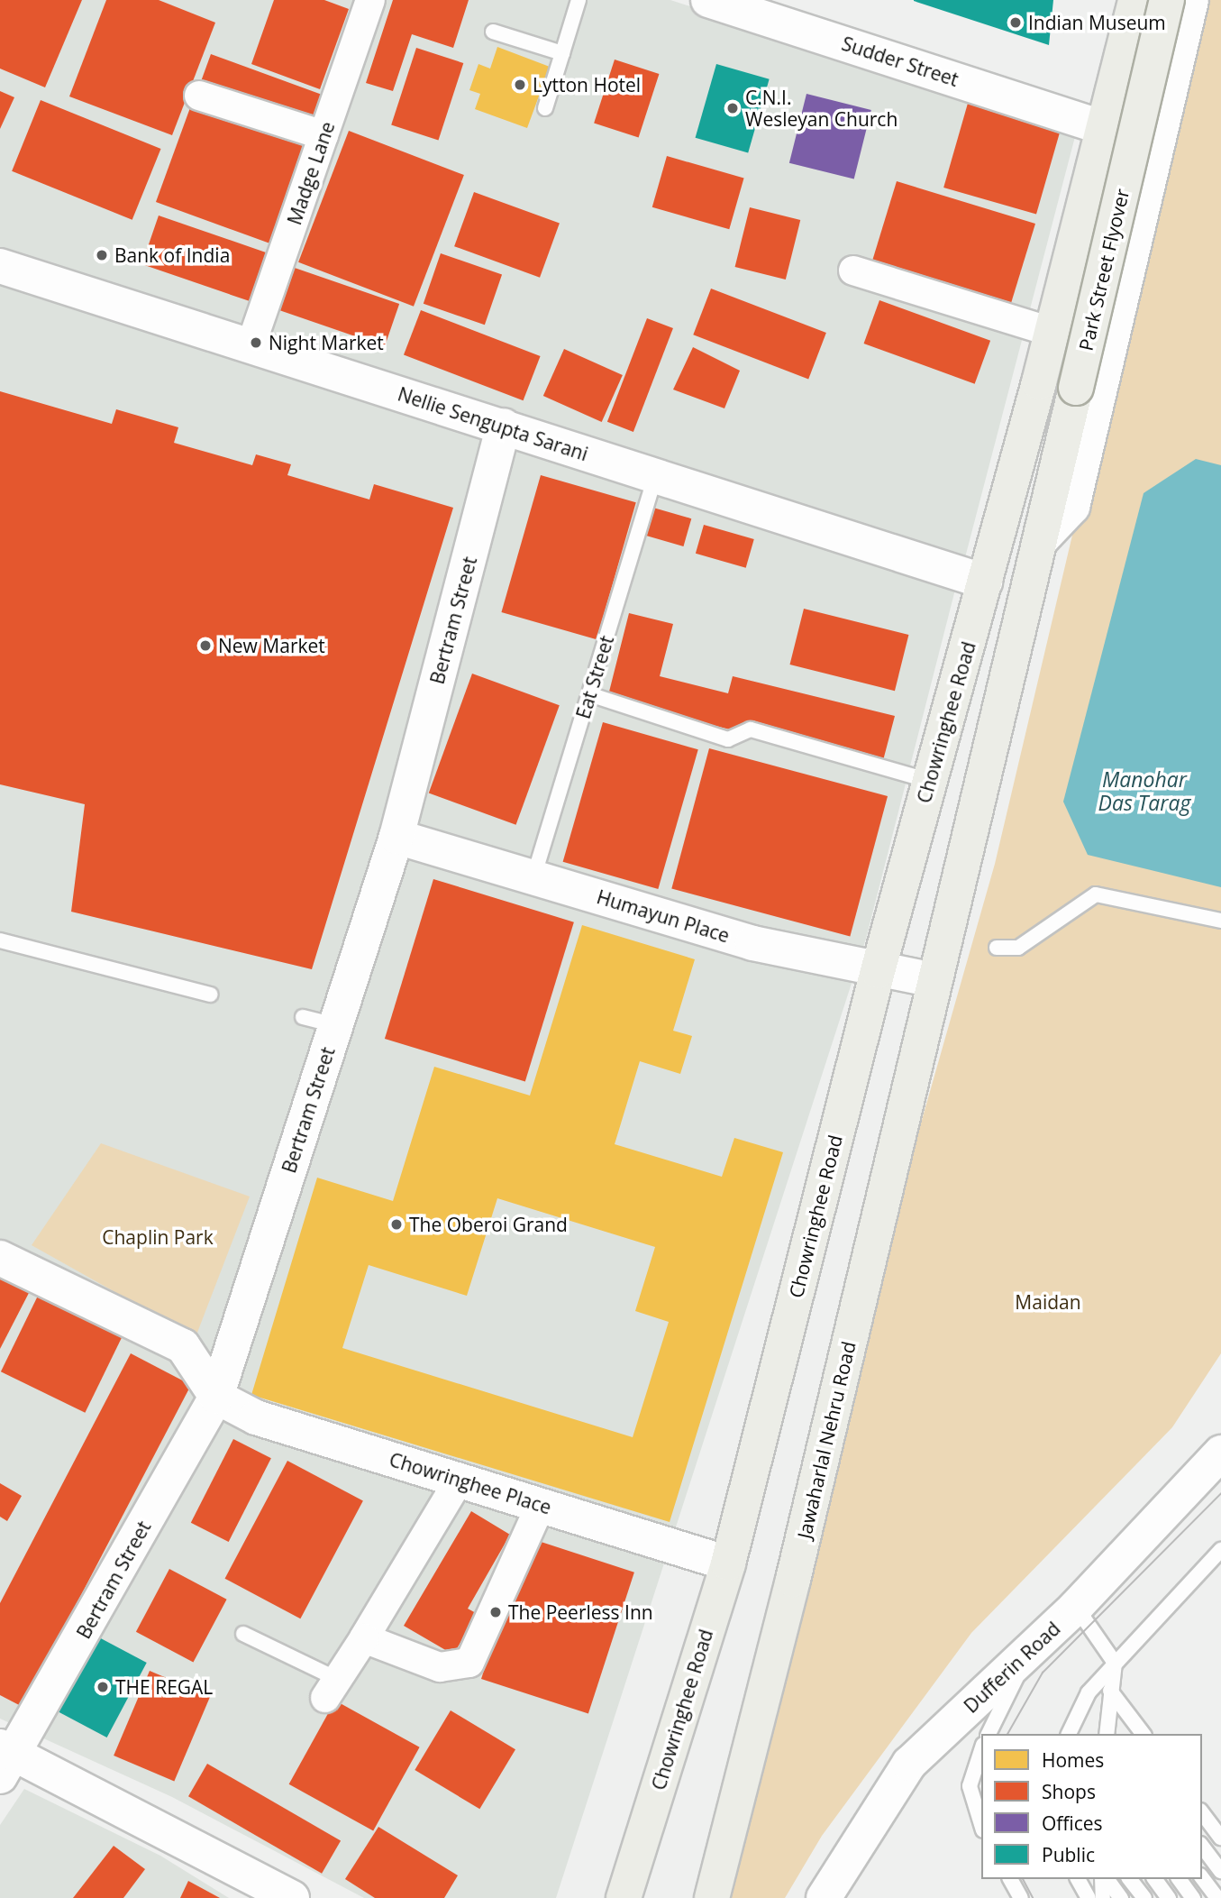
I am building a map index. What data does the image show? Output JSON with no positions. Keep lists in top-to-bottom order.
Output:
{
  "streets": {
    "main road": ["Park Street Flyover", "Chowringhee Road", "Jawaharlal Nehru Road"],
    "street": [
      "Sudder Street",
      "Madge Lane",
      "Nellie Sengupta Sarani",
      "Bertram Street",
      "Humayun Place",
      "Chowringhee Place",
      "Dufferin Road"
    ],
    "lane": ["Eat Street"]
  },
  "crossings": [
    ["Madge Lane", "Nellie Sengupta Sarani"],
    ["Park Street Flyover", "Chowringhee Road"],
    ["Nellie Sengupta Sarani", "Bertram Street"],
    ["Nellie Sengupta Sarani", "Eat Street"],
    ["Nellie Sengupta Sarani", "Chowringhee Road"],
    ["Bertram Street", "Humayun Place"],
    ["Bertram Street", "Chowringhee Place"],
    ["Eat Street", "Humayun Place"],
    ["Chowringhee Road", "Humayun Place"],
    ["Chowringhee Road", "Chowringhee Place"],
    ["Humayun Place", "Jawaharlal Nehru Road"]
  ],
  "water": ["Manohar Das Tarag"],
  "parks": ["Chaplin Park", "Maidan"],
  "places": [
    "Indian Museum",
    "Lytton Hotel",
    "C.N.I. Wesleyan Church",
    "Bank of India",
    "Night Market",
    "New Market",
    "The Oberoi Grand",
    "The Peerless Inn",
    "THE REGAL"
  ],
  "legend": [
    "Homes",
    "Shops",
    "Offices",
    "Public"
  ]
}
